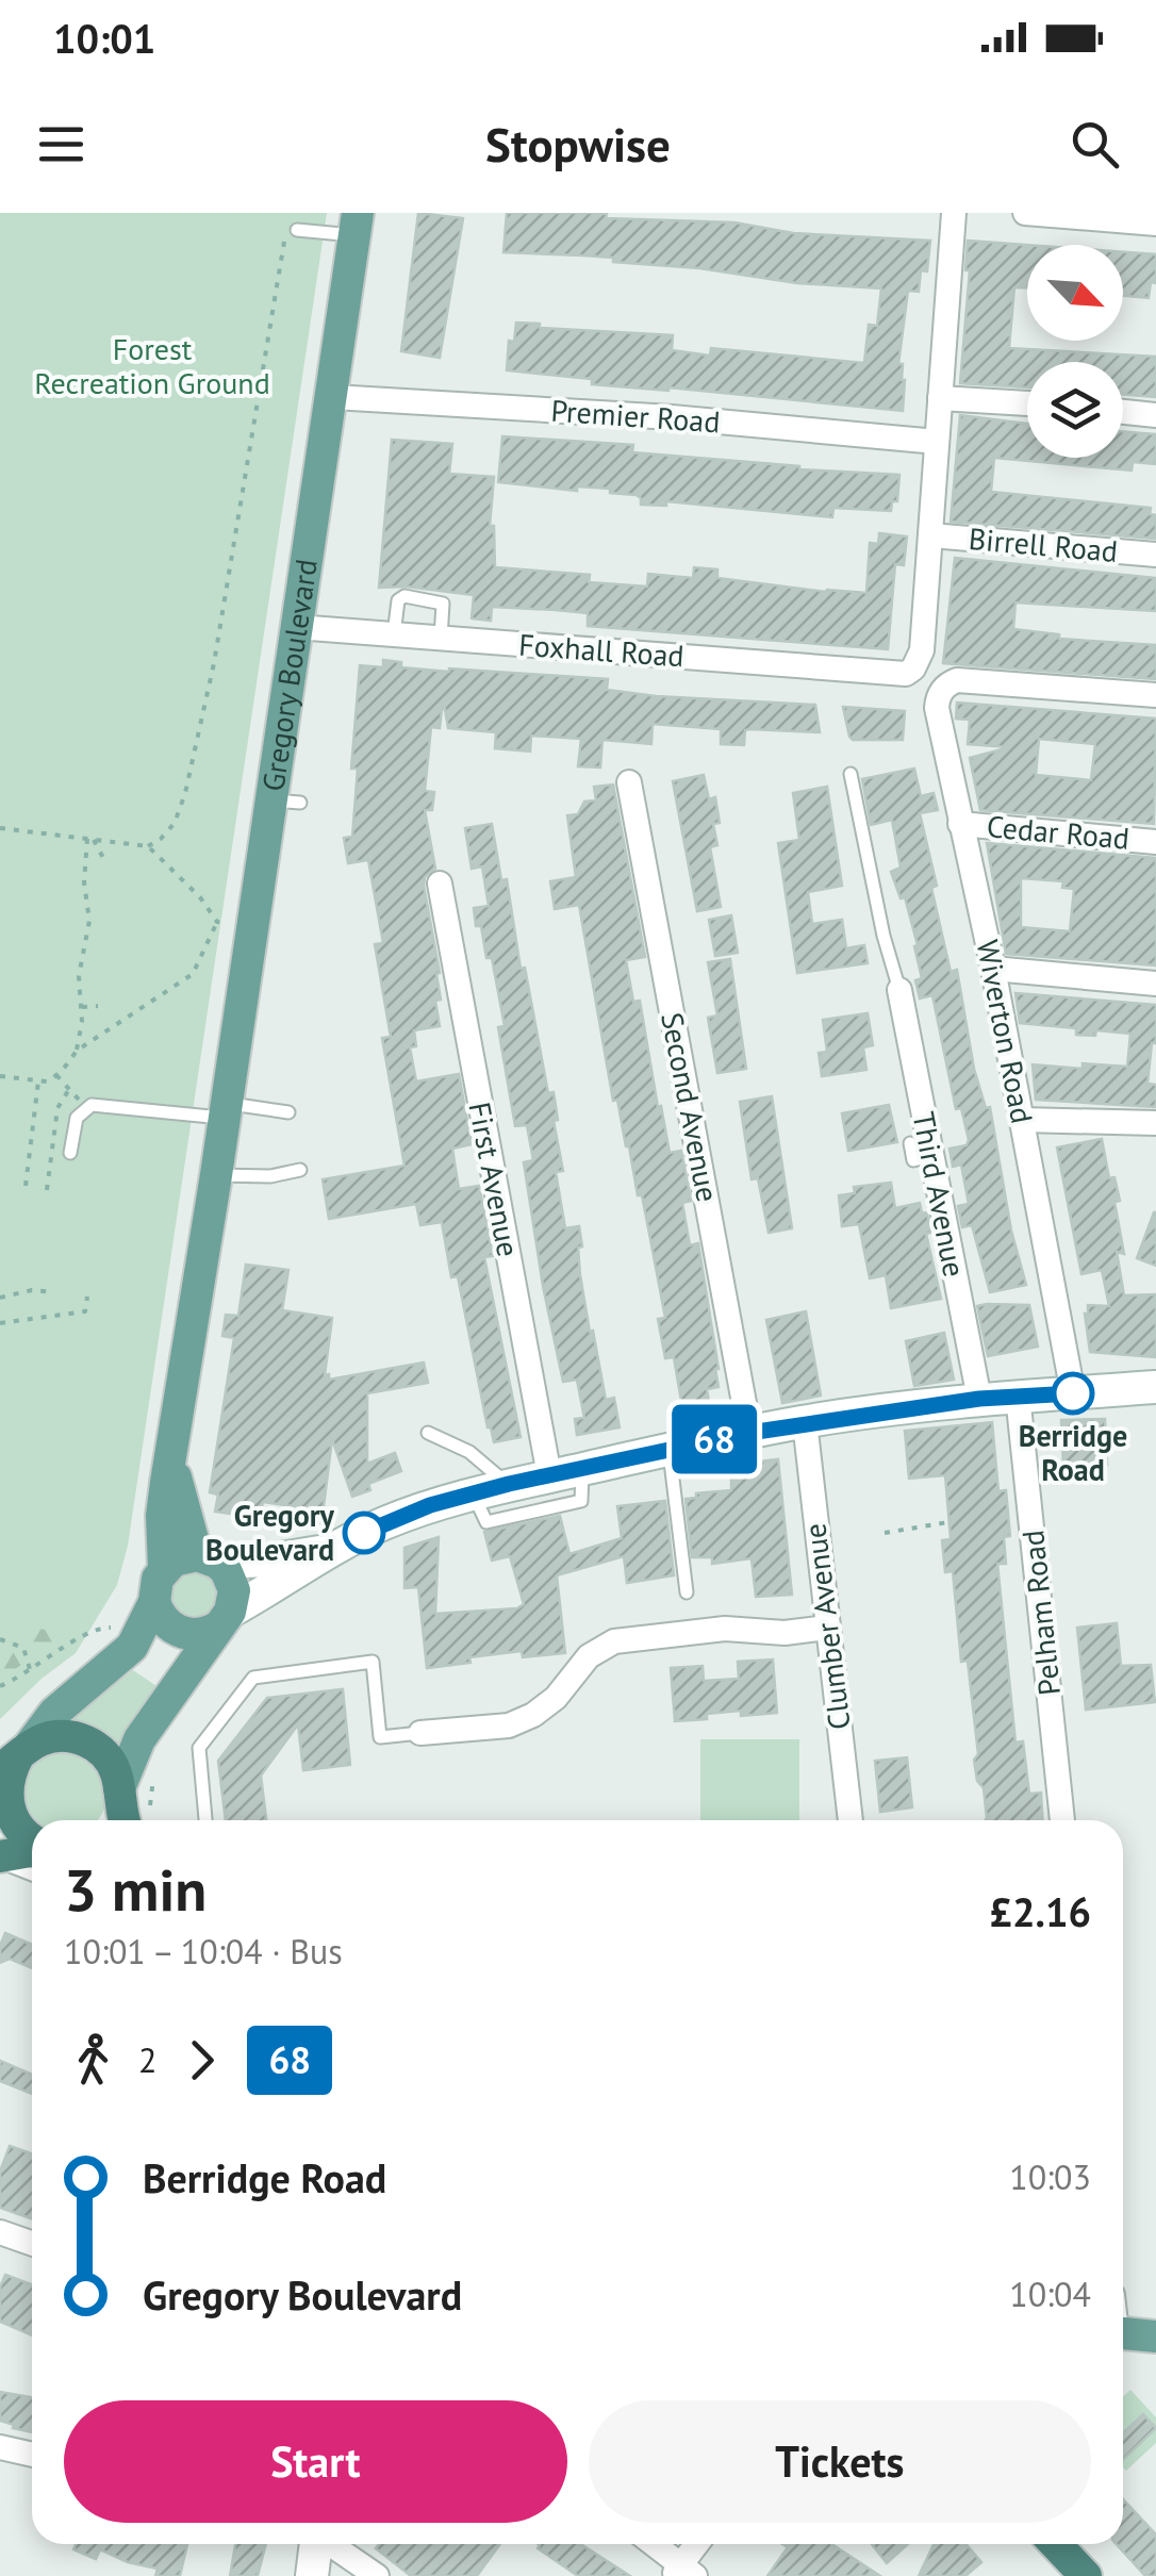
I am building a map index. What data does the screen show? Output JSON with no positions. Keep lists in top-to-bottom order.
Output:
{
  "streets": {
    "main road": ["Gregory Boulevard"],
    "street": [
      "Premier Road",
      "Birrell Road",
      "Foxhall Road",
      "Cedar Road",
      "Wiverton Road",
      "Second Avenue",
      "First Avenue",
      "Third Avenue",
      "Pelham Road",
      "Clumber Avenue"
    ]
  },
  "crossings": [
    ["Premier Road", "Gregory Boulevard"],
    ["Birrell Road", "Foxhall Road"],
    ["Foxhall Road", "Gregory Boulevard"],
    ["Cedar Road", "Wiverton Road"]
  ],
  "parks": ["Forest Recreation Ground"],
  "places": ["Berridge Road", "Gregory Boulevard"],
  "lines": ["bus line 68"],
  "north": "bottom right",
  "page": {
    "status": "10:01",
    "header": "Stopwise",
    "on_map": "68",
    "heading": ["3 min", "10:01 – 10:04 · Bus", "£2.16"],
    "legs": ["2", "68"],
    "list": [
      {
        "name": "Berridge Road",
        "value": "10:03"
      },
      {
        "name": "Gregory Boulevard",
        "value": "10:04"
      }
    ],
    "buttons": ["Start", "Tickets"]
  }
}
